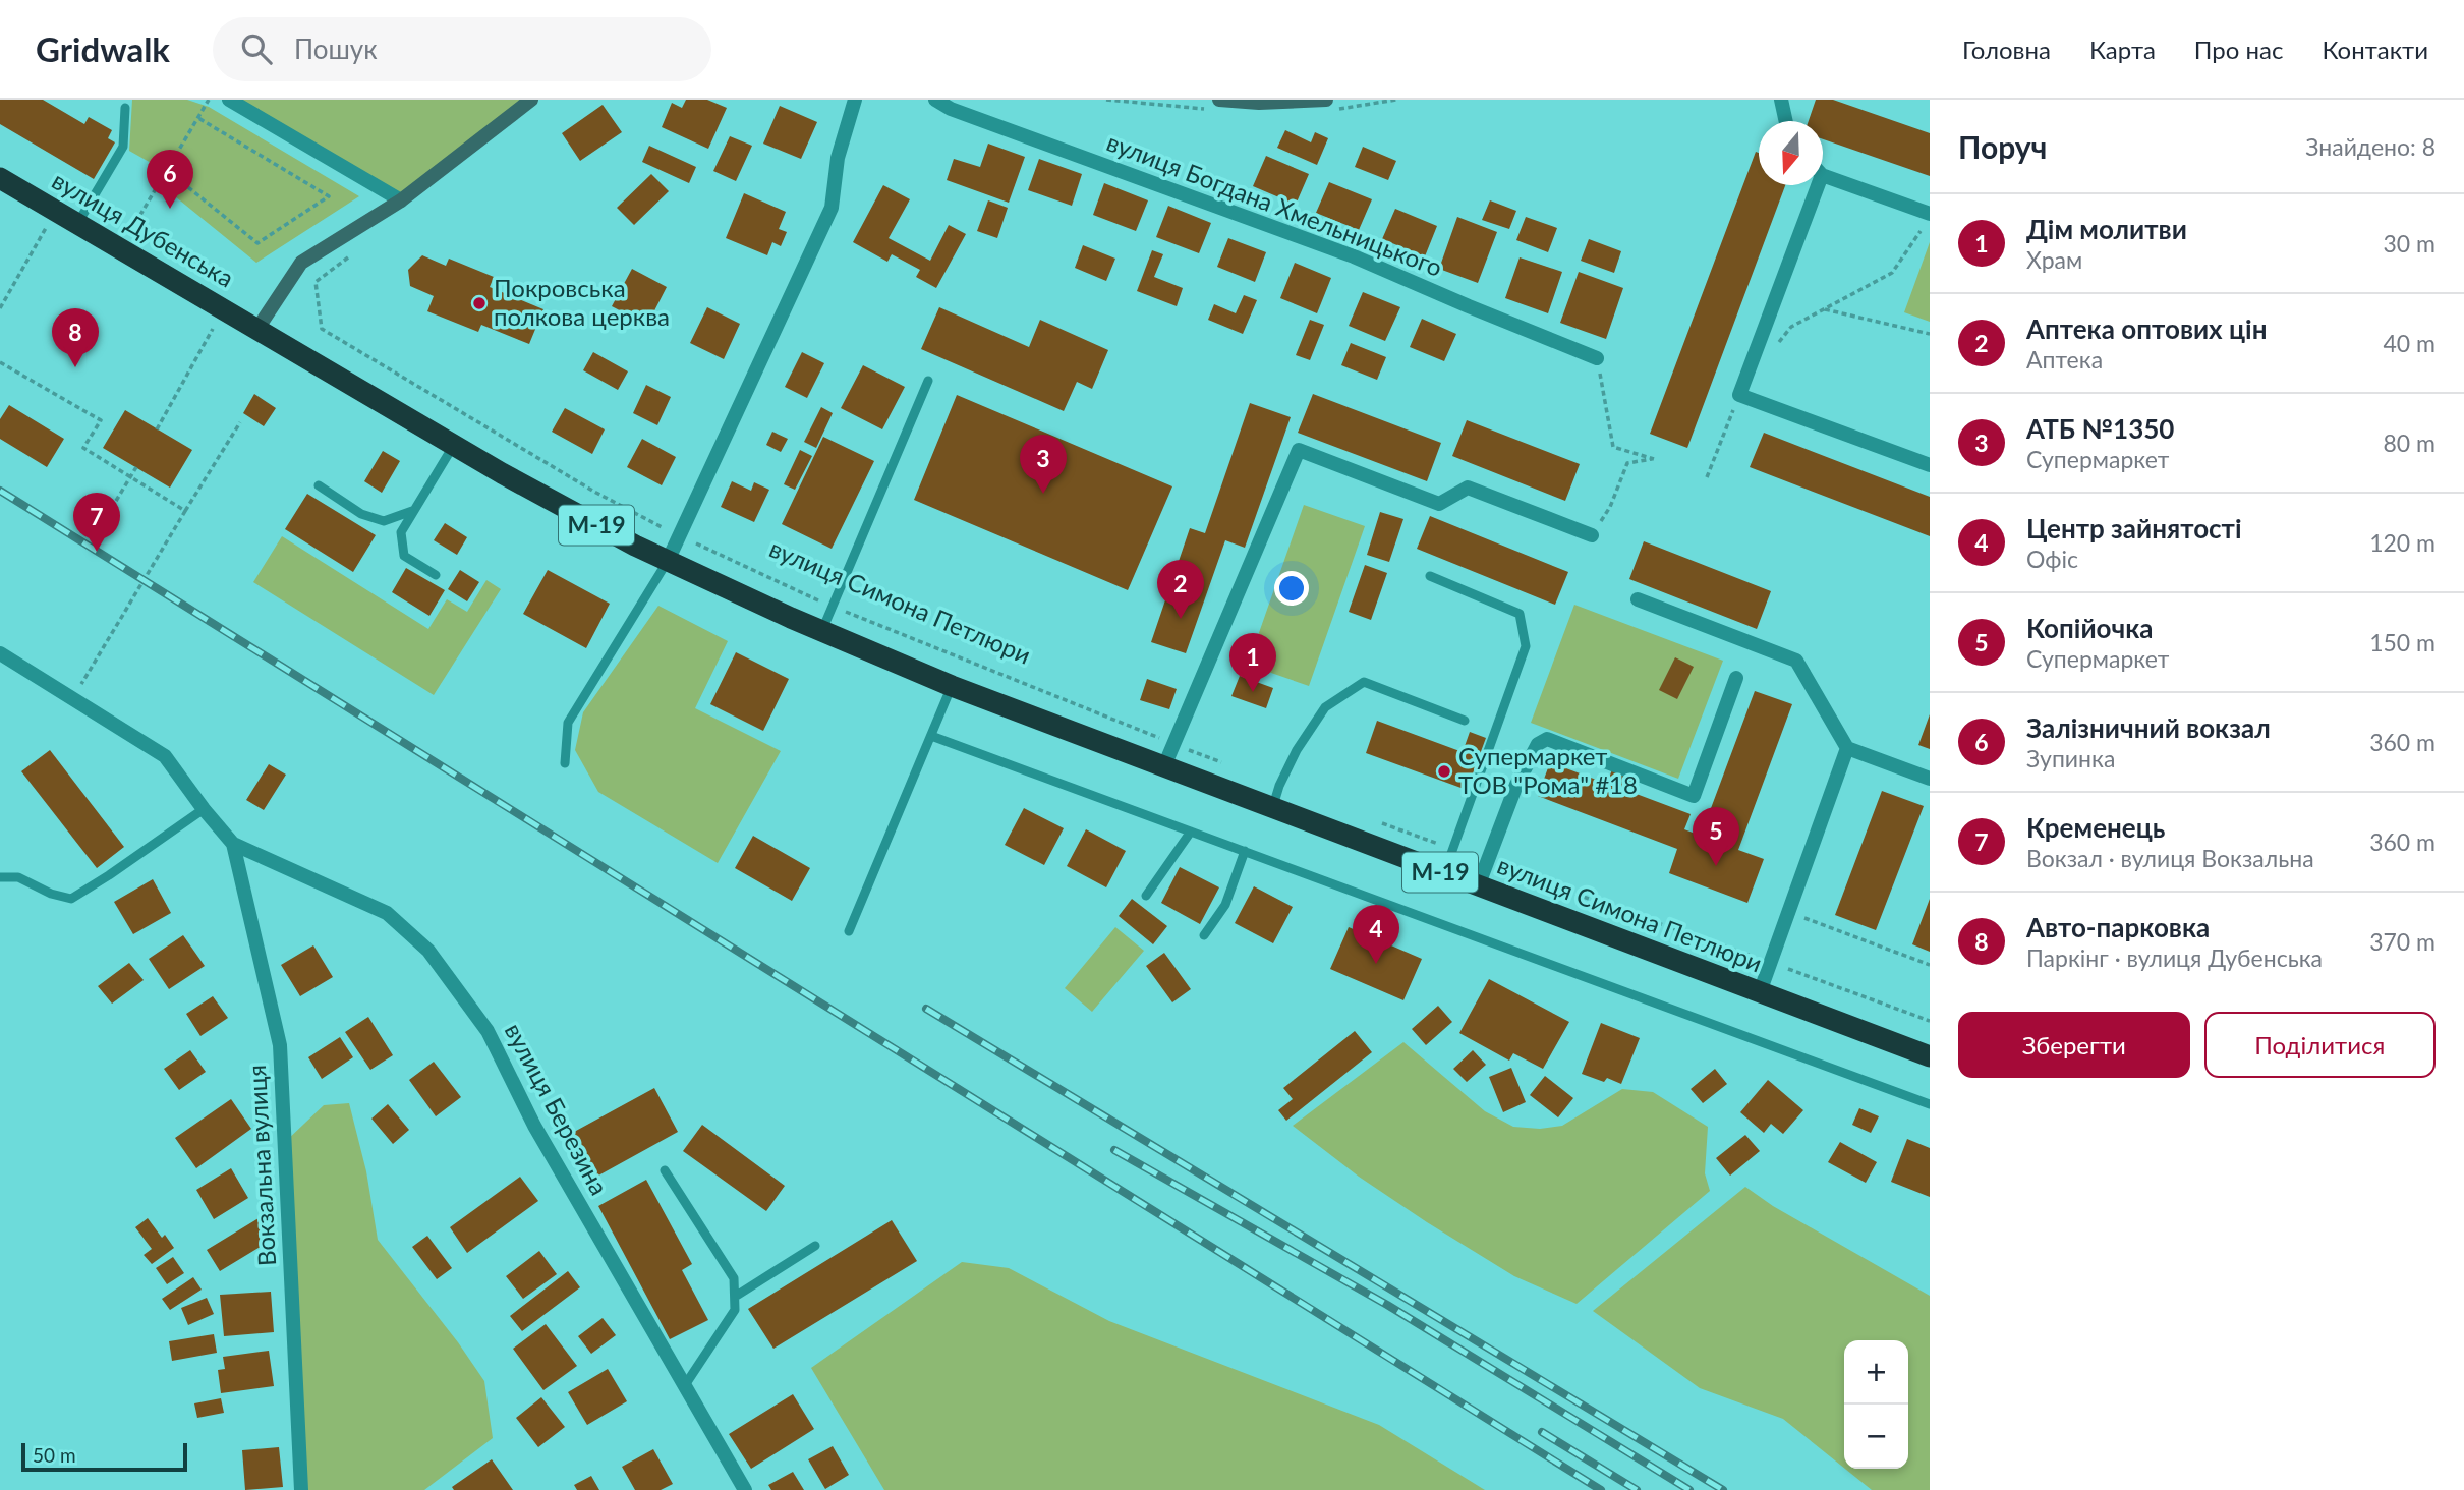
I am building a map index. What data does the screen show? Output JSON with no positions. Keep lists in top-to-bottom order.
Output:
{
  "streets": {
    "highway": ["вулиця Дубенська", "М-19", "вулиця Симона Петлюри"],
    "street": ["вулиця Богдана Хмельницького", "вулиця Березина", "Вокзальна вулиця"]
  },
  "crossings": [
    ["вулиця Дубенська", "М-19"],
    ["М-19", "вулиця Симона Петлюри"],
    ["вулиця Березина", "Вокзальна вулиця"]
  ],
  "places": ["Покровська полкова церква", "Супермаркет ТОВ \"Рома\" #18"],
  "scale_bar": "50 m",
  "north": "bottom",
  "page": {
    "header": "Gridwalk",
    "search": "Пошук",
    "nav": [
      "Головна",
      "Карта",
      "Про нас",
      "Контакти"
    ],
    "heading": ["Поруч", "Знайдено: 8"],
    "pins": [
      "6",
      "8",
      "3",
      "7",
      "2",
      "1",
      "5",
      "4"
    ],
    "list": [
      {
        "mark": "1",
        "name": "Дім молитви",
        "note": "Храм",
        "value": "30 m"
      },
      {
        "mark": "2",
        "name": "Аптека оптових цін",
        "note": "Аптека",
        "value": "40 m"
      },
      {
        "mark": "3",
        "name": "АТБ №1350",
        "note": "Супермаркет",
        "value": "80 m"
      },
      {
        "mark": "4",
        "name": "Центр зайнятості",
        "note": "Офіс",
        "value": "120 m"
      },
      {
        "mark": "5",
        "name": "Копійочка",
        "note": "Супермаркет",
        "value": "150 m"
      },
      {
        "mark": "6",
        "name": "Залізничний вокзал",
        "note": "Зупинка",
        "value": "360 m"
      },
      {
        "mark": "7",
        "name": "Кременець",
        "note": "Вокзал · вулиця Вокзальна",
        "value": "360 m"
      },
      {
        "mark": "8",
        "name": "Авто-парковка",
        "note": "Паркінг · вулиця Дубенська",
        "value": "370 m"
      }
    ],
    "buttons": ["Зберегти", "Поділитися"],
    "map_buttons": ["+", "−"],
    "scale": "50 m"
  }
}
